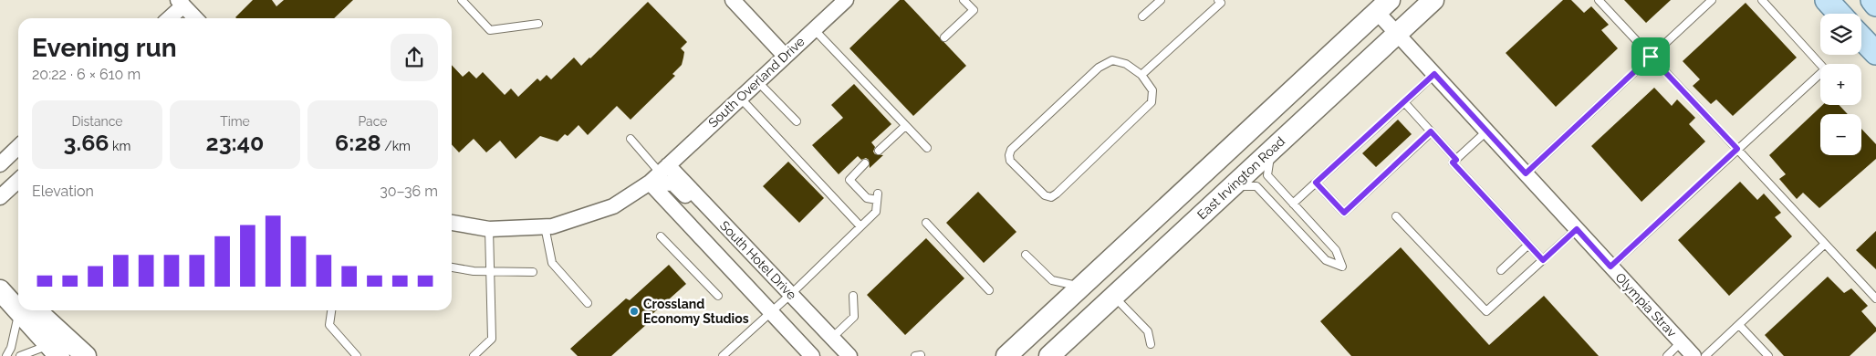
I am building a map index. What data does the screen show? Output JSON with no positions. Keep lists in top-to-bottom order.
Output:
{
  "streets": {
    "main road": ["East Irvington Road"],
    "street": ["South Overland Drive", "South Hotel Drive", "Olympia Strav"]
  },
  "crossings": [
    ["South Overland Drive", "South Hotel Drive"],
    ["East Irvington Road", "Olympia Strav"]
  ],
  "places": ["Crossland Economy Studios"],
  "page": {
    "map_buttons": ["+", "−"],
    "heading": ["Evening run", "20:22 · 6 × 610 m"],
    "stats": [
      ["Distance", "3.66 km"],
      ["Time", "23:40"],
      ["Pace", "6:28 /km"]
    ],
    "chart": ["Elevation", "30–36 m"]
  }
}
